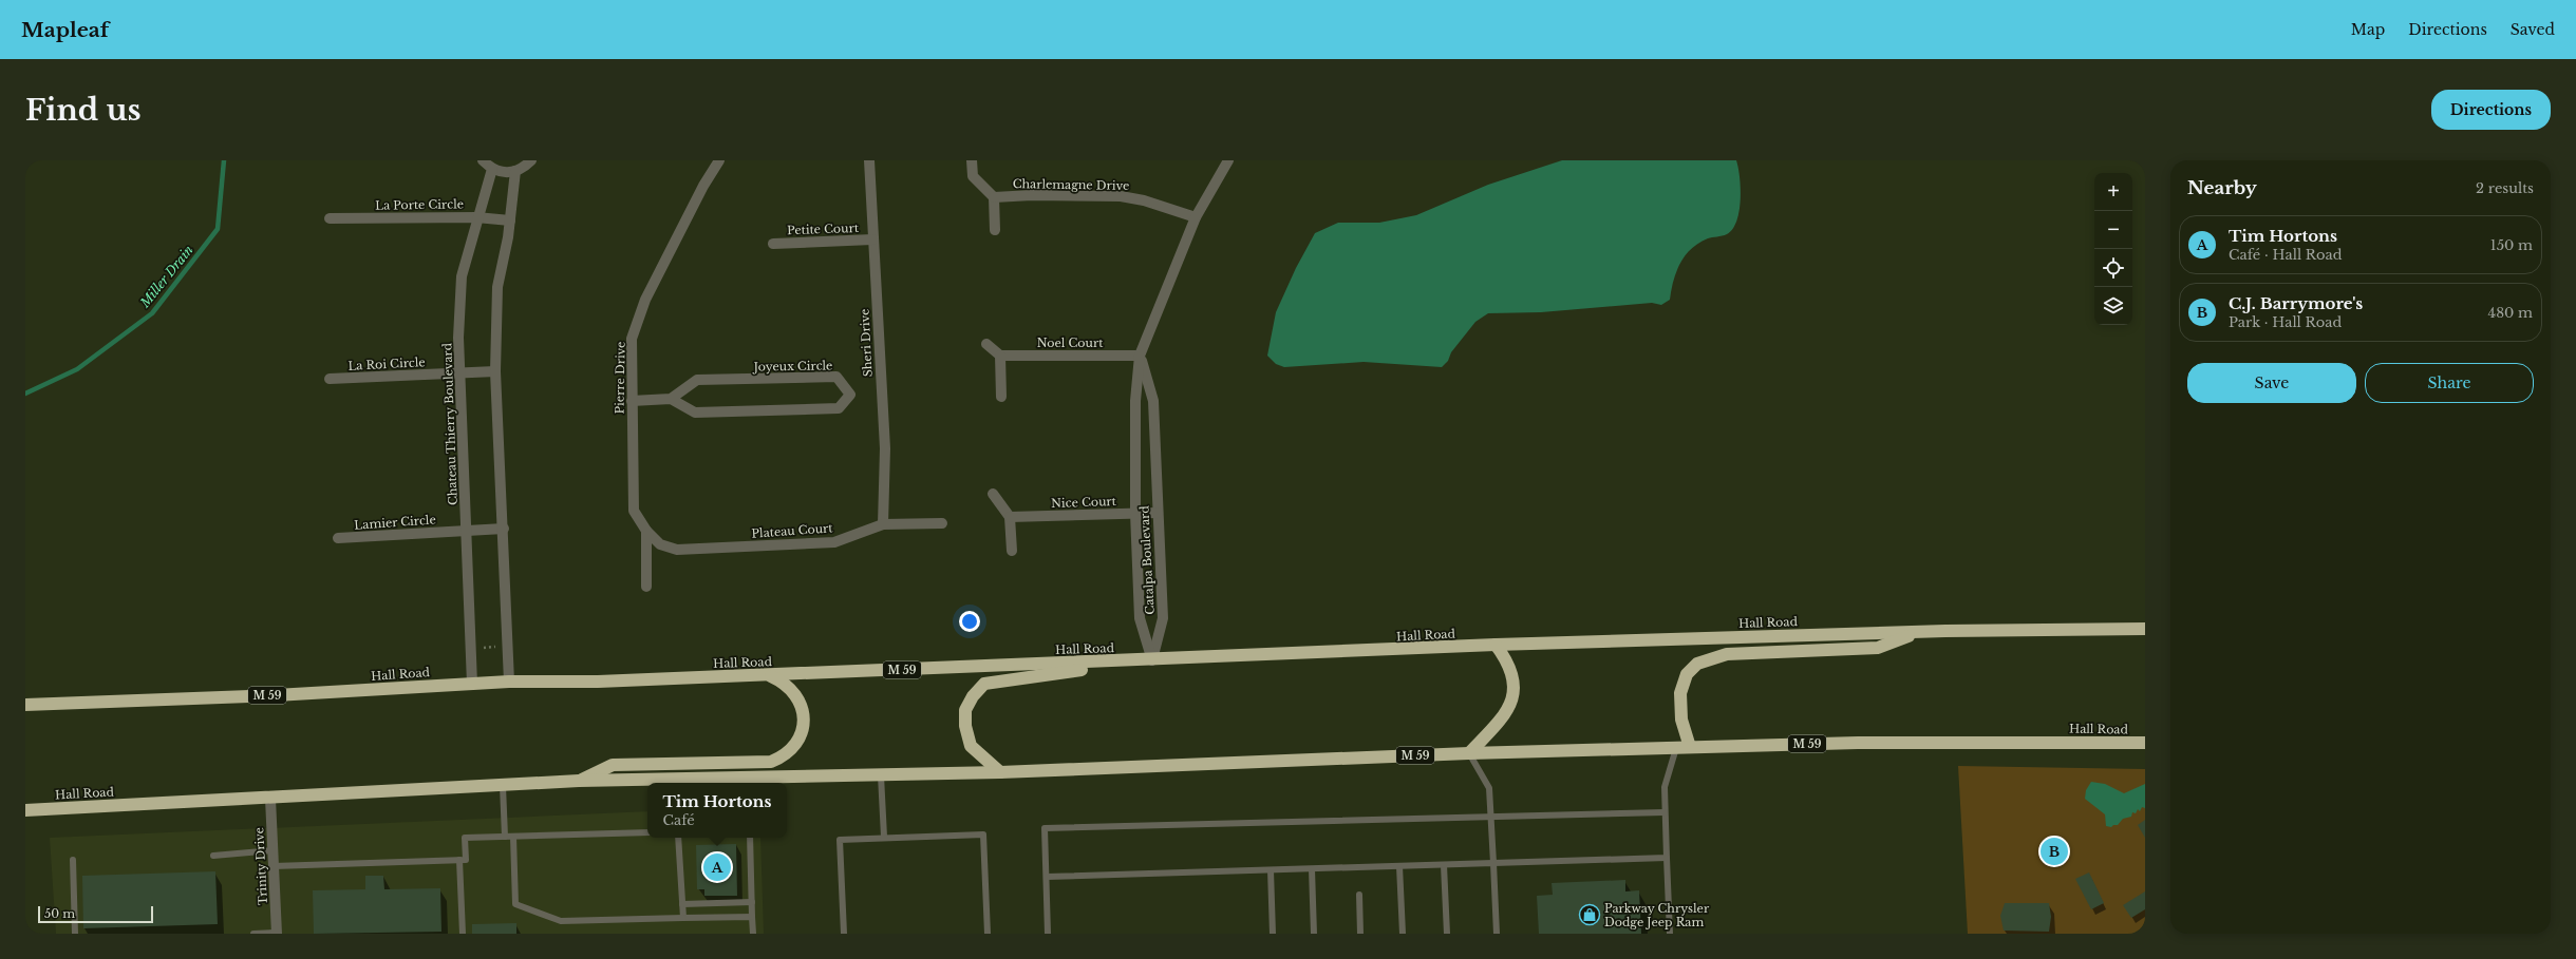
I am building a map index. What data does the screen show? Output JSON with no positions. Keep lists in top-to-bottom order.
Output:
{
  "streets": {
    "highway": ["Hall Road", "M 59"],
    "street": [
      "Charlemagne Drive",
      "La Porte Circle",
      "Petite Court",
      "Sheri Drive",
      "Noel Court",
      "La Roi Circle",
      "Joyeux Circle",
      "Pierre Drive",
      "Chateau Thierry Boulevard",
      "Nice Court",
      "Lamier Circle",
      "Plateau Court",
      "Catalpa Boulevard",
      "Trinity Drive"
    ]
  },
  "crossings": [
    ["Charlemagne Drive", "Catalpa Boulevard"],
    ["La Porte Circle", "Chateau Thierry Boulevard"],
    ["Petite Court", "Sheri Drive"],
    ["Sheri Drive", "Plateau Court"],
    ["Noel Court", "Catalpa Boulevard"],
    ["La Roi Circle", "Chateau Thierry Boulevard"],
    ["Pierre Drive", "Plateau Court"],
    ["Chateau Thierry Boulevard", "Lamier Circle"],
    ["Chateau Thierry Boulevard", "Hall Road"],
    ["Nice Court", "Catalpa Boulevard"],
    ["Catalpa Boulevard", "Hall Road"],
    ["Hall Road", "Trinity Drive"]
  ],
  "water": ["Miller Drain"],
  "places": {
    "shop": ["Parkway Chrysler Dodge Jeep Ram"]
  },
  "scale_bar": "50 m",
  "page": {
    "header": "Mapleaf",
    "nav": ["Map", "Directions", "Saved"],
    "buttons": [
      "Directions",
      ["Save", "Share"]
    ],
    "title": "Find us",
    "heading": ["Nearby", "2 results"],
    "map_buttons": ["+", "−"],
    "list": [
      {
        "mark": "A",
        "name": "Tim Hortons",
        "note": "Café · Hall Road",
        "value": "150 m"
      },
      {
        "mark": "B",
        "name": "C.J. Barrymore's",
        "note": "Park · Hall Road",
        "value": "480 m"
      }
    ],
    "popup": ["Tim Hortons", "Café"],
    "pins": ["B", "A"],
    "scale": "50 m"
  }
}
